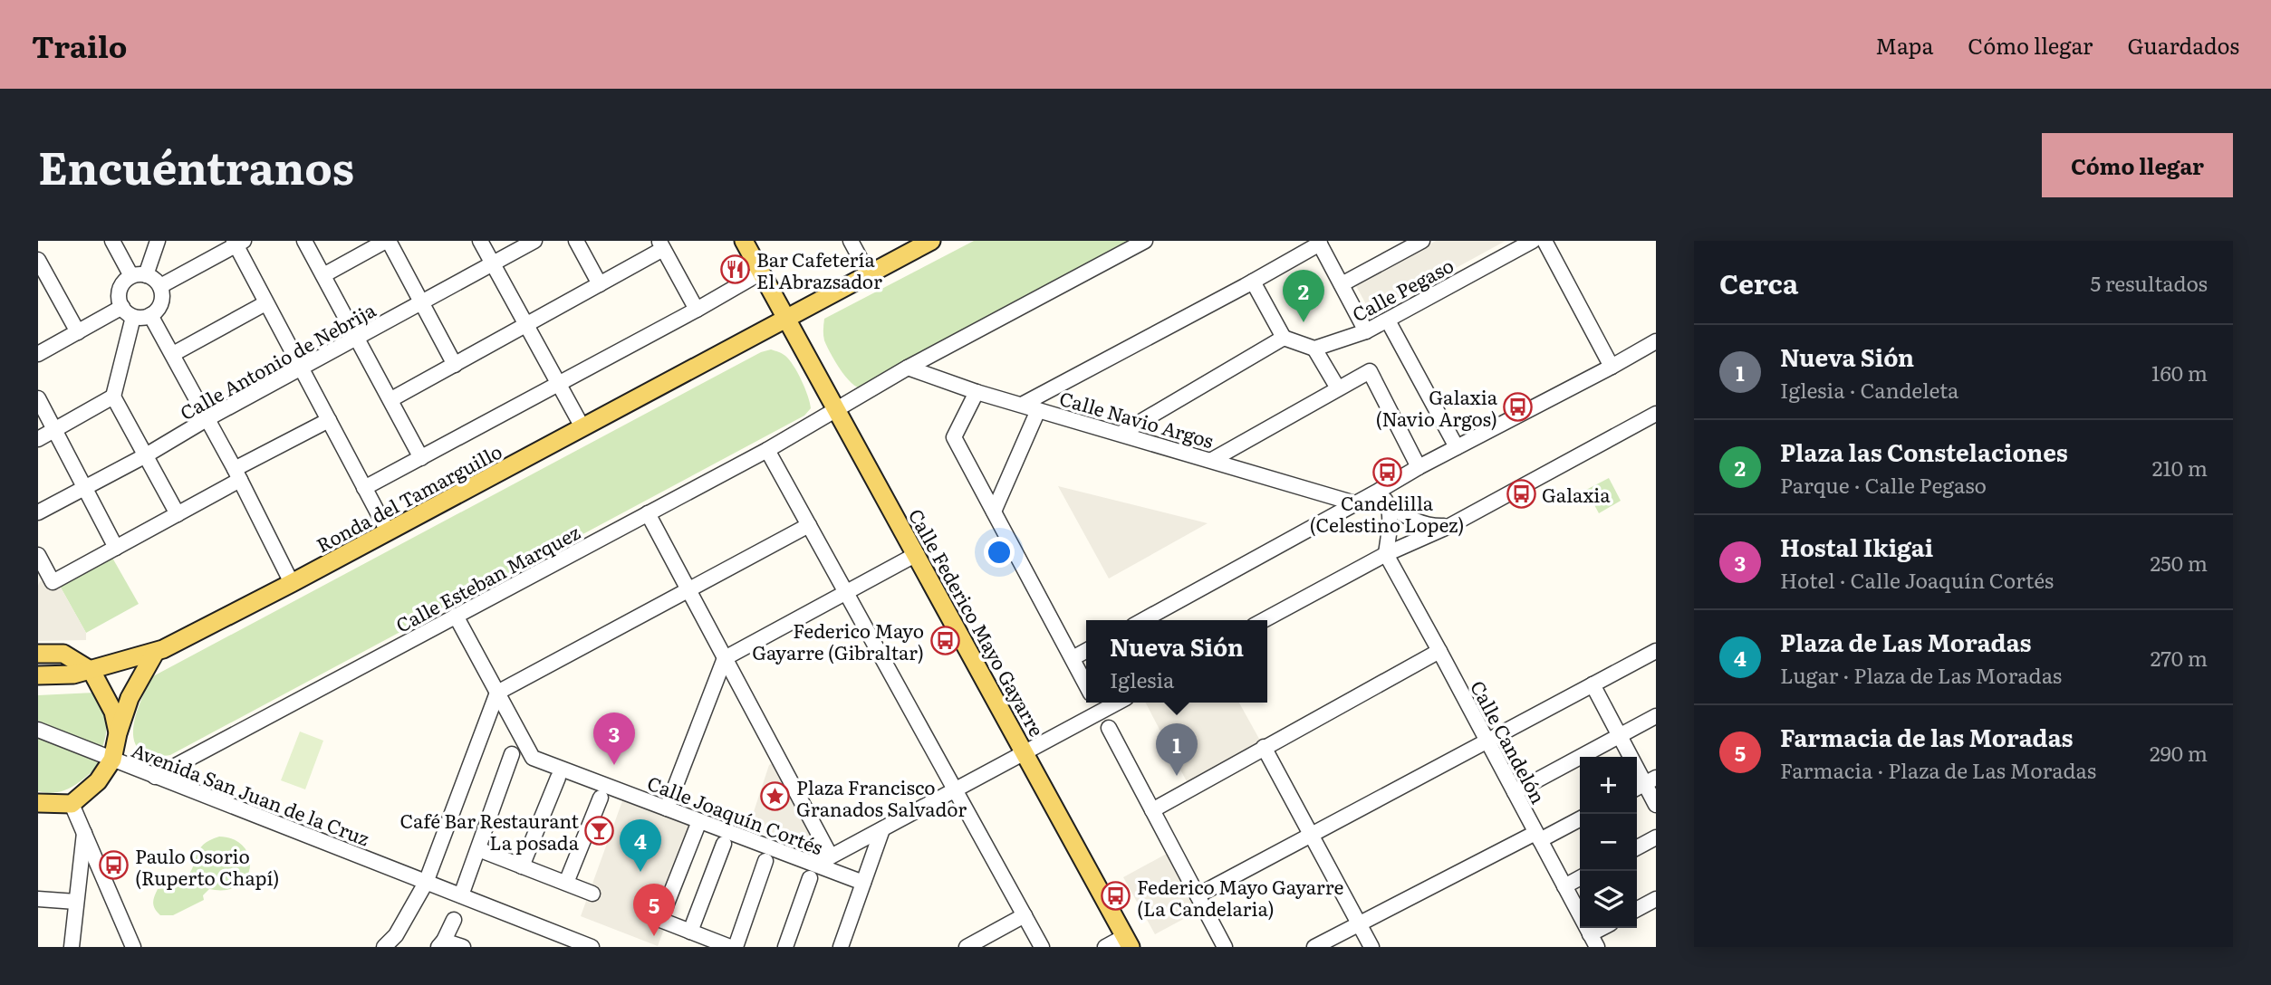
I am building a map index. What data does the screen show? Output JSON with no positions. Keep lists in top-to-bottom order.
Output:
{
  "streets": {
    "main road": ["Ronda del Tamarguillo", "Calle Federico Mayo Gayarre"],
    "street": [
      "Calle Pegaso",
      "Calle Antonio de Nebrija",
      "Calle Navio Argos",
      "Calle Esteban Marquez",
      "Calle Candelón",
      "Avenida San Juan de la Cruz",
      "Calle Joaquín Cortés"
    ]
  },
  "crossings": [
    ["Calle Navio Argos", "Calle Esteban Marquez"],
    ["Ronda del Tamarguillo", "Calle Federico Mayo Gayarre"],
    ["Calle Esteban Marquez", "Calle Federico Mayo Gayarre"],
    ["Calle Esteban Marquez", "Avenida San Juan de la Cruz"],
    ["Calle Esteban Marquez", "Calle Joaquín Cortés"]
  ],
  "places": {
    "restaurant": ["Bar Cafetería El Abrazsador"],
    "bus stop": [
      "Galaxia (Navio Argos)",
      "Candelilla (Celestino Lopez)",
      "Galaxia",
      "Federico Mayo Gayarre (Gibraltar)",
      "Paulo Osorio (Ruperto Chapí)",
      "Federico Mayo Gayarre (La Candelaria)"
    ],
    "place": ["Plaza Francisco Granados Salvador"],
    "bar": ["Café Bar Restaurant La posada"]
  },
  "page": {
    "header": "Trailo",
    "nav": ["Mapa", "Cómo llegar", "Guardados"],
    "title": "Encuéntranos",
    "buttons": "Cómo llegar",
    "heading": ["Cerca", "5 resultados"],
    "pins": [
      "2",
      "3",
      "1",
      "4",
      "5"
    ],
    "list": [
      {
        "mark": "1",
        "name": "Nueva Sión",
        "note": "Iglesia · Candeleta",
        "value": "160 m"
      },
      {
        "mark": "2",
        "name": "Plaza las Constelaciones",
        "note": "Parque · Calle Pegaso",
        "value": "210 m"
      },
      {
        "mark": "3",
        "name": "Hostal Ikigai",
        "note": "Hotel · Calle Joaquín Cortés",
        "value": "250 m"
      },
      {
        "mark": "4",
        "name": "Plaza de Las Moradas",
        "note": "Lugar · Plaza de Las Moradas",
        "value": "270 m"
      },
      {
        "mark": "5",
        "name": "Farmacia de las Moradas",
        "note": "Farmacia · Plaza de Las Moradas",
        "value": "290 m"
      }
    ],
    "popup": ["Nueva Sión", "Iglesia"],
    "map_buttons": ["+", "−"]
  }
}
